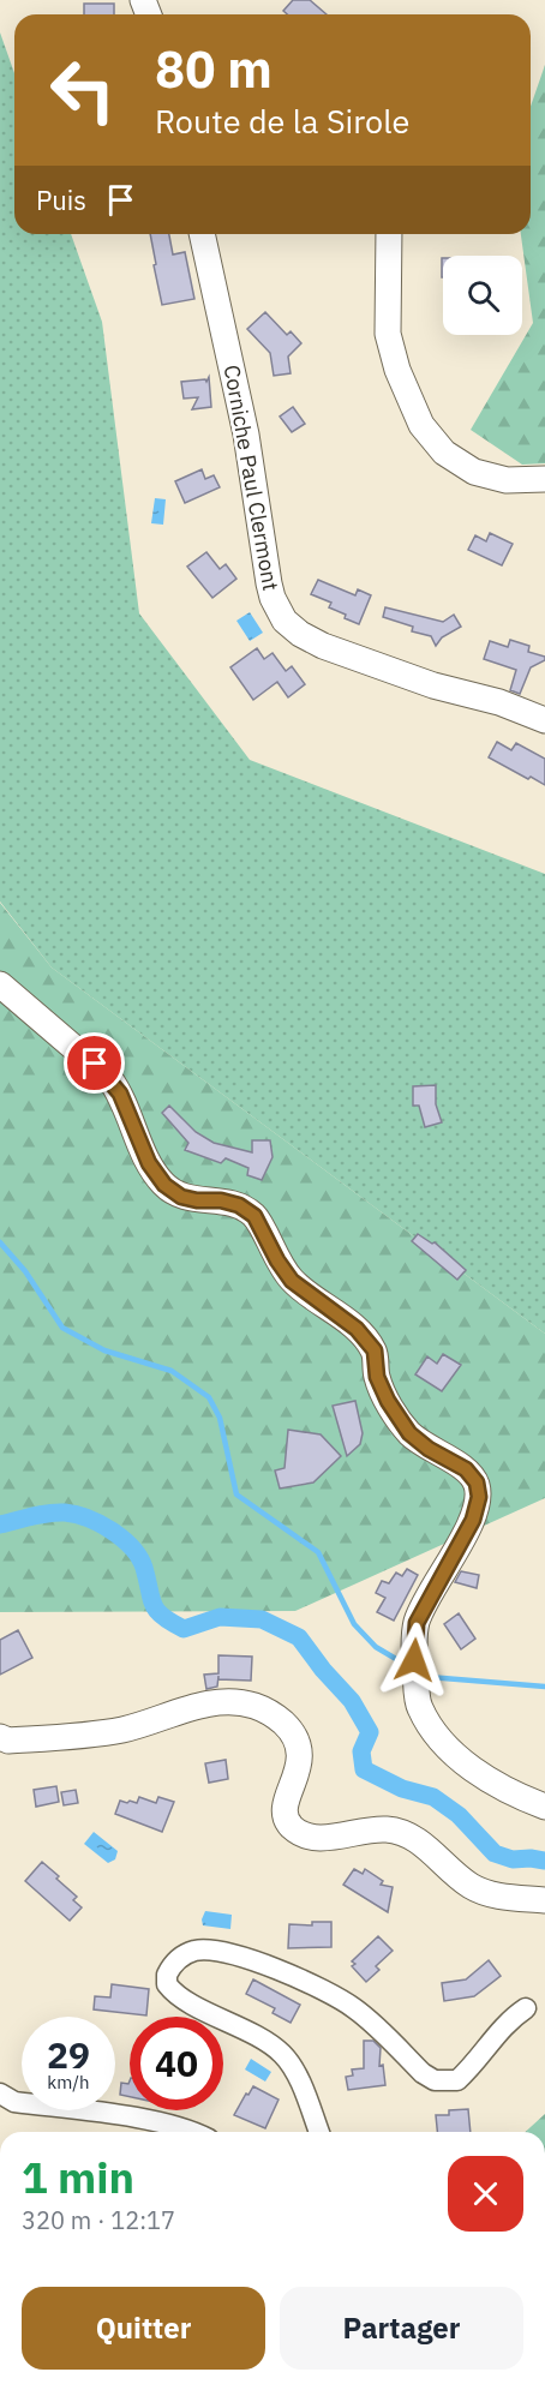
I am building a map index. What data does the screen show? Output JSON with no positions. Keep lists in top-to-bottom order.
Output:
{
  "streets": {
    "street": ["Corniche Paul Clermont"]
  },
  "page": {
    "turn": ["80 m", "Route de la Sirole"],
    "then": "Puis",
    "speed": "29 km/h",
    "limit": "40",
    "heading": ["1 min", "320 m · 12:17"],
    "buttons": ["Quitter", "Partager"]
  }
}
